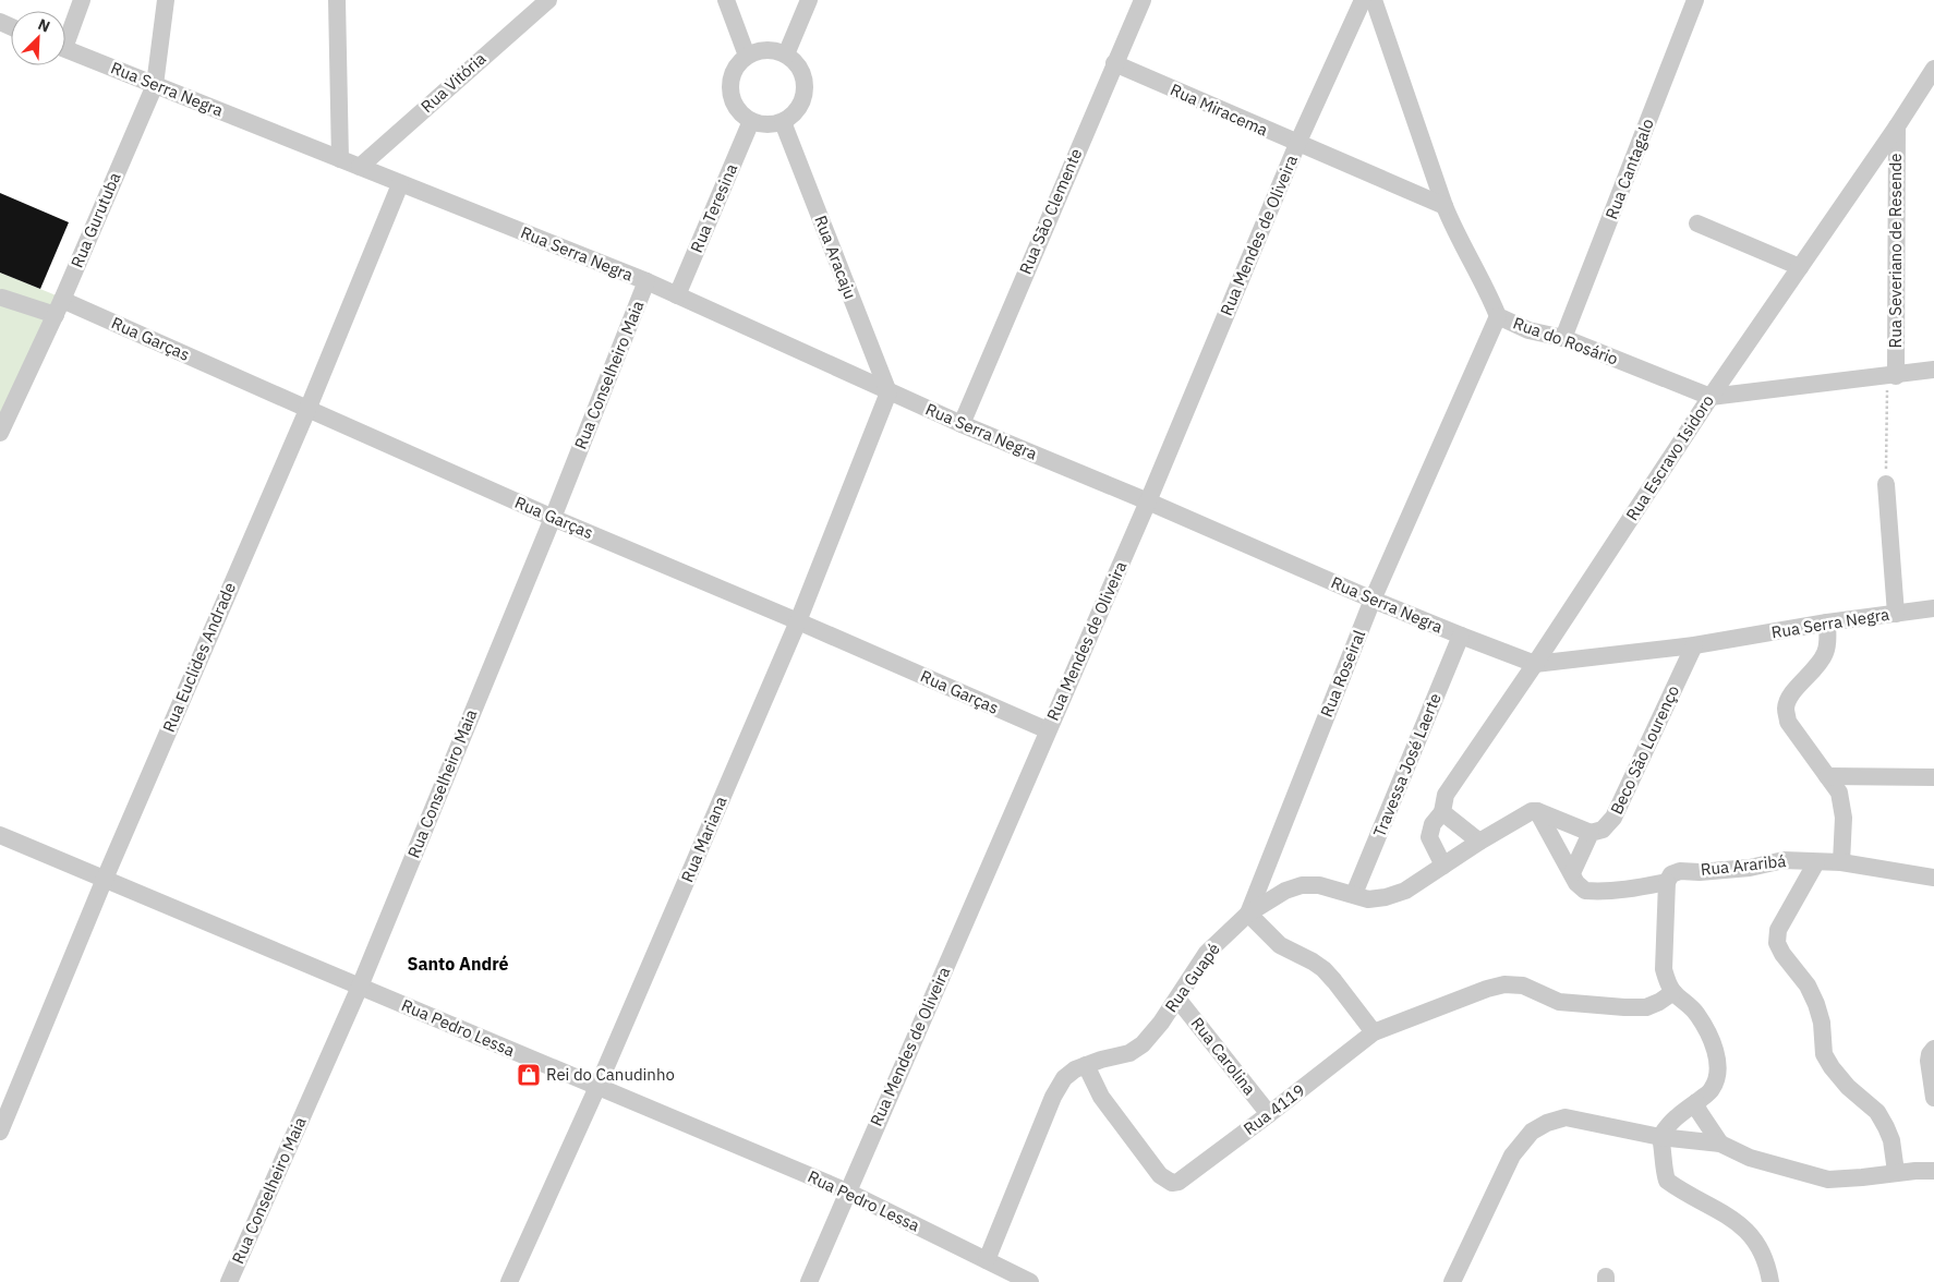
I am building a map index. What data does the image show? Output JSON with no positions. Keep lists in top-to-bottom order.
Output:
{
  "streets": {
    "street": [
      "Rua Vitória",
      "Rua Serra Negra",
      "Rua Miracema",
      "Rua Cantagalo",
      "Rua Teresina",
      "Rua São Clemente",
      "Rua Gurutuba",
      "Rua Mendes de Oliveira",
      "Rua Severiano de Resende",
      "Rua Aracaju",
      "Rua Garças",
      "Rua do Rosário",
      "Rua Conselheiro Maia",
      "Rua Escravo Isidoro",
      "Rua Euclides Andrade",
      "Rua Roseiral",
      "Beco São Lourenço",
      "Travessa José Laerte",
      "Rua Mariana",
      "Rua Araribá",
      "Rua Guapé",
      "Rua Pedro Lessa",
      "Rua Carolina",
      "Rua 4119"
    ]
  },
  "crossings": [
    ["Rua Vitória", "Rua Serra Negra"],
    ["Rua Serra Negra", "Rua Teresina"],
    ["Rua Serra Negra", "Rua São Clemente"],
    ["Rua Serra Negra", "Rua Gurutuba"],
    ["Rua Serra Negra", "Rua Mendes de Oliveira"],
    ["Rua Serra Negra", "Rua Aracaju"],
    ["Rua Serra Negra", "Rua Conselheiro Maia"],
    ["Rua Serra Negra", "Rua Escravo Isidoro"],
    ["Rua Serra Negra", "Rua Euclides Andrade"],
    ["Rua Serra Negra", "Rua Roseiral"],
    ["Rua Serra Negra", "Beco São Lourenço"],
    ["Rua Serra Negra", "Travessa José Laerte"],
    ["Rua Serra Negra", "Rua Mariana"],
    ["Rua Miracema", "Rua São Clemente"],
    ["Rua Miracema", "Rua Mendes de Oliveira"],
    ["Rua Miracema", "Rua do Rosário"],
    ["Rua Cantagalo", "Rua do Rosário"],
    ["Rua Teresina", "Rua Aracaju"],
    ["Rua Gurutuba", "Rua Garças"],
    ["Rua Mendes de Oliveira", "Rua Garças"],
    ["Rua Mendes de Oliveira", "Rua Pedro Lessa"],
    ["Rua Severiano de Resende", "Rua do Rosário"],
    ["Rua Severiano de Resende", "Rua Escravo Isidoro"],
    ["Rua Aracaju", "Rua Mariana"],
    ["Rua Garças", "Rua Conselheiro Maia"],
    ["Rua Garças", "Rua Euclides Andrade"],
    ["Rua Garças", "Rua Mariana"],
    ["Rua do Rosário", "Rua Escravo Isidoro"],
    ["Rua do Rosário", "Rua Roseiral"],
    ["Rua Conselheiro Maia", "Rua Pedro Lessa"],
    ["Rua Escravo Isidoro", "Rua Guapé"],
    ["Rua Euclides Andrade", "Rua Pedro Lessa"],
    ["Rua Roseiral", "Rua Guapé"],
    ["Travessa José Laerte", "Rua Guapé"],
    ["Rua Mariana", "Rua Pedro Lessa"],
    ["Rua Araribá", "Rua Guapé"],
    ["Rua Guapé", "Rua Pedro Lessa"],
    ["Rua Guapé", "Rua Carolina"],
    ["Rua Guapé", "Rua 4119"],
    ["Rua Carolina", "Rua 4119"]
  ],
  "districts": ["Santo André"],
  "places": {
    "shop": ["Rei do Canudinho"]
  },
  "north": "top right"
}
